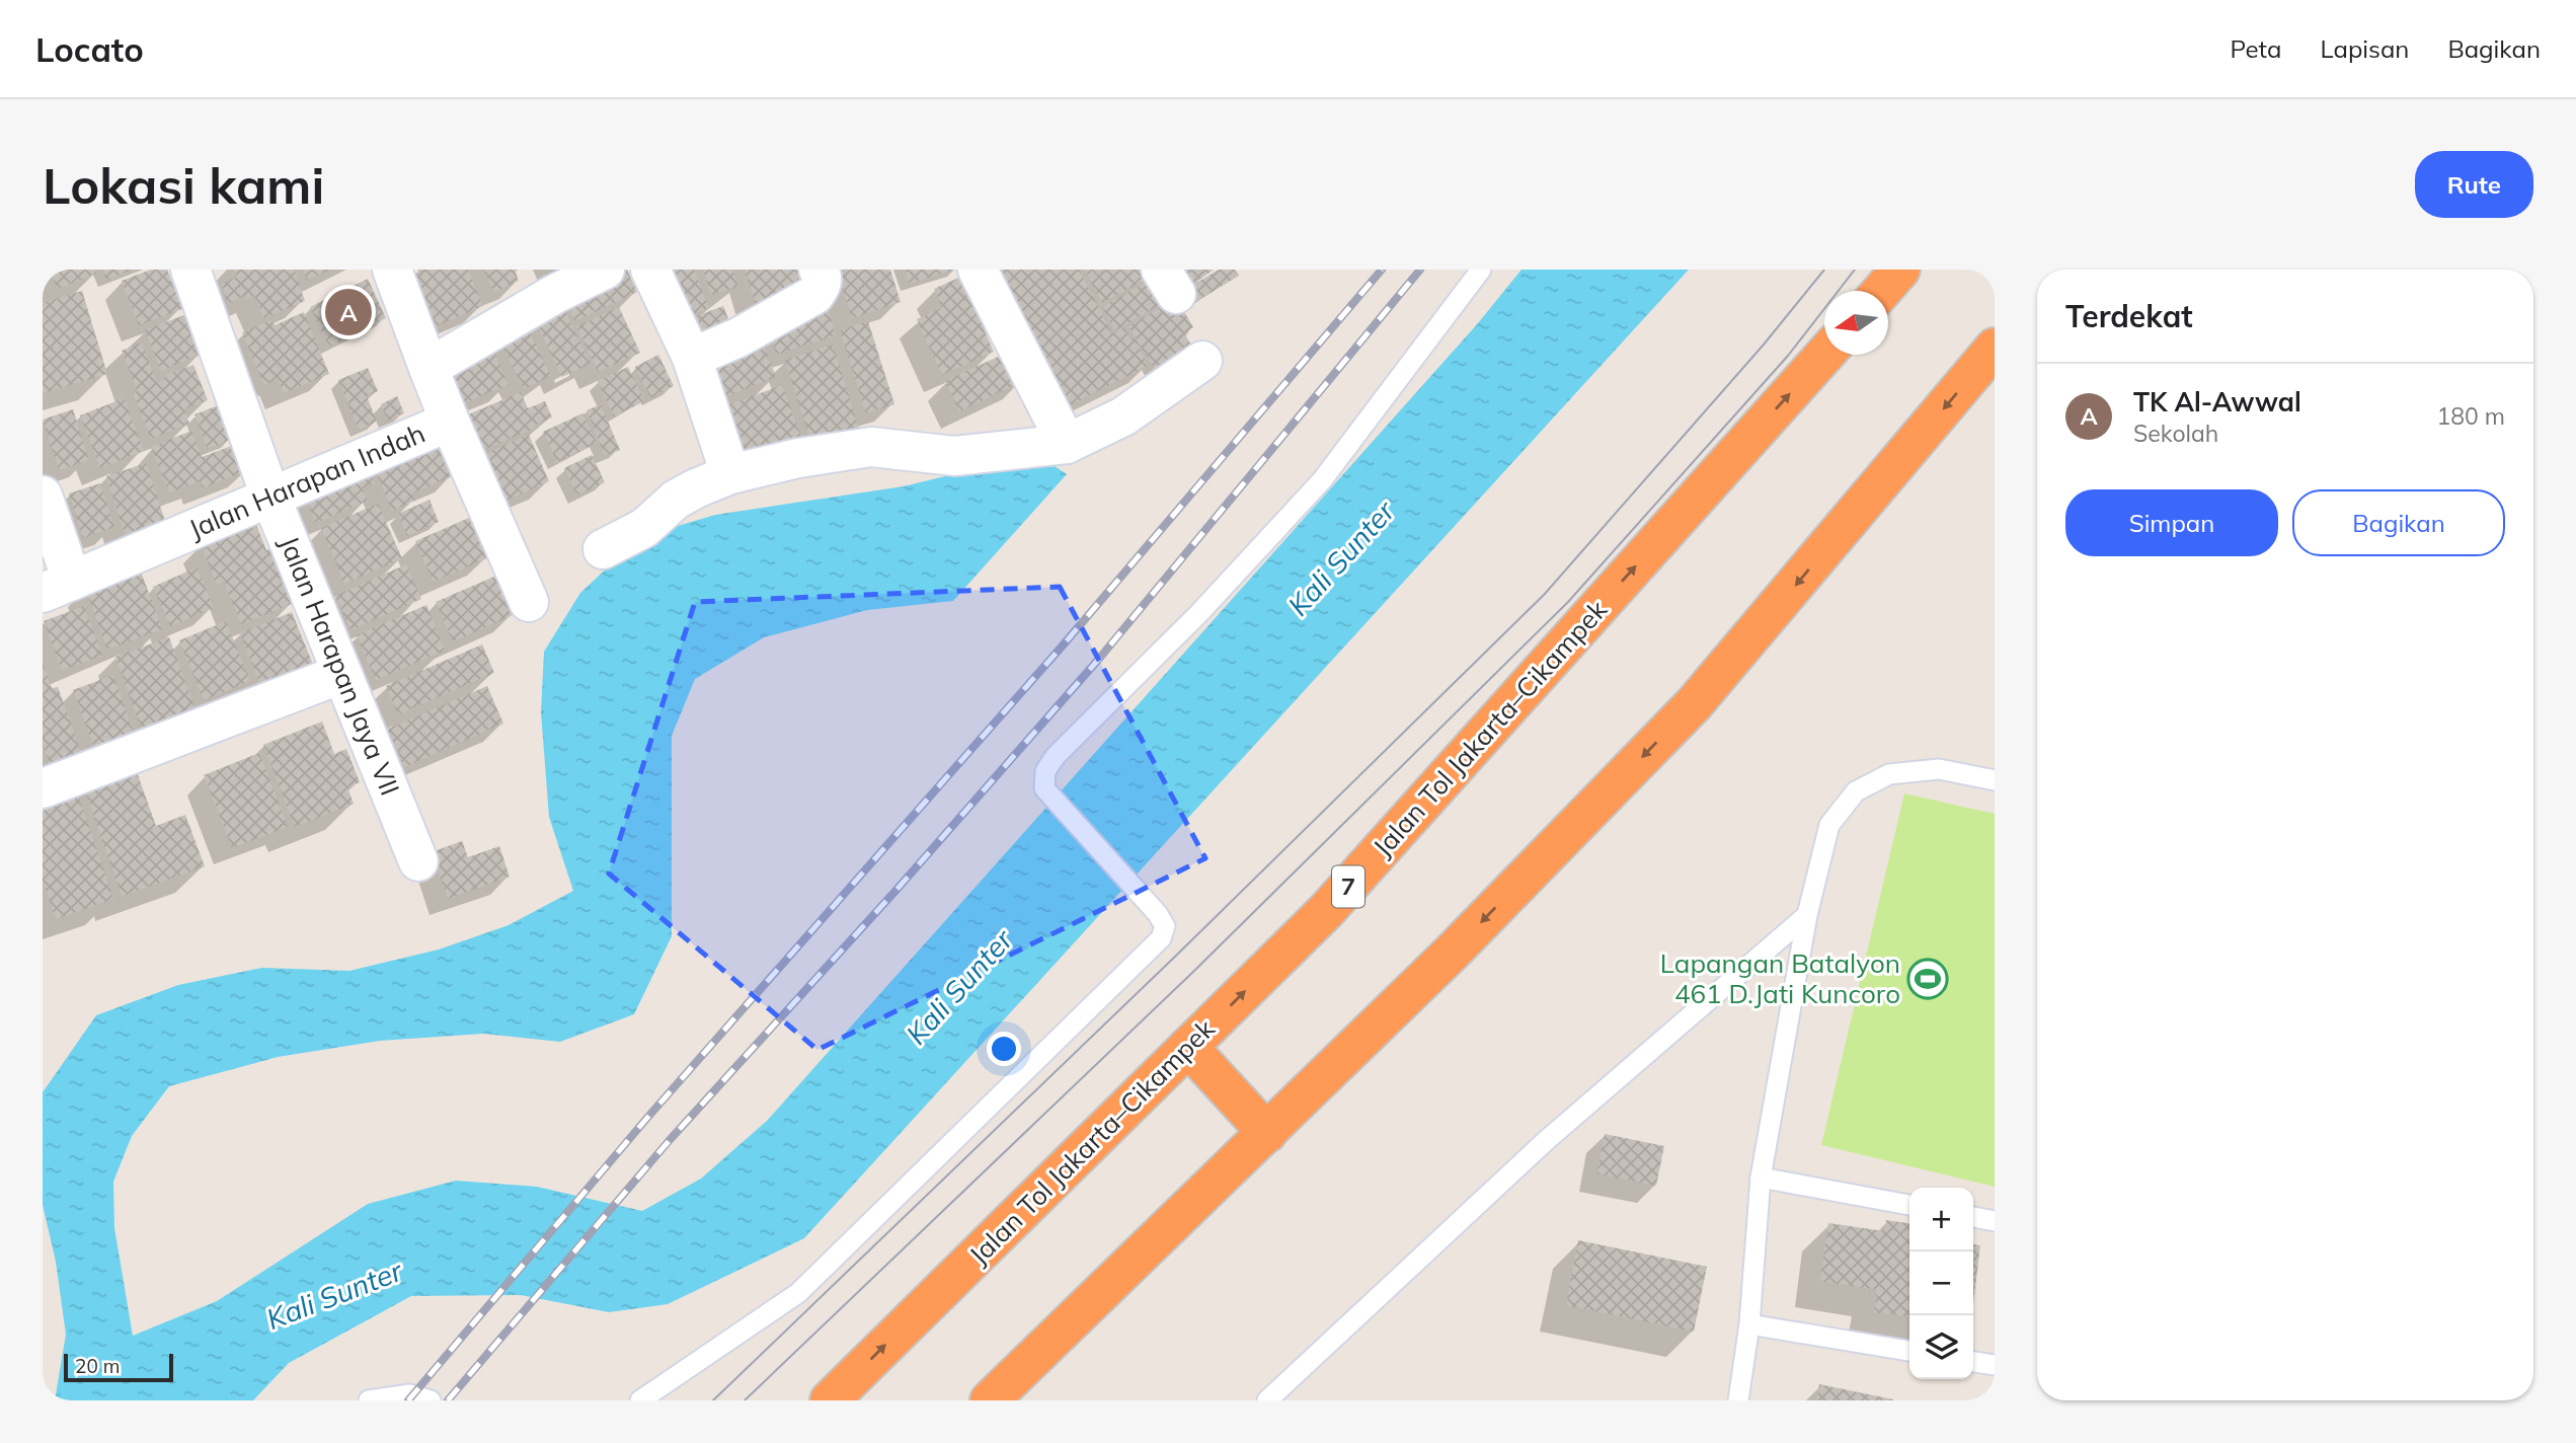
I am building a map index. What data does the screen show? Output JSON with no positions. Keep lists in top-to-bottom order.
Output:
{
  "streets": {
    "highway": ["Jalan Tol Jakarta–Cikampek", "7"],
    "street": ["Jalan Harapan Indah", "Jalan Harapan Jaya VII"]
  },
  "crossings": [
    ["Jalan Harapan Indah", "Jalan Harapan Jaya VII"]
  ],
  "water": ["Kali Sunter"],
  "places": {
    "sports": ["Lapangan Batalyon 461 D.Jati Kuncoro"]
  },
  "scale_bar": "20 m",
  "north": "left",
  "page": {
    "header": "Locato",
    "nav": ["Peta", "Lapisan", "Bagikan"],
    "buttons": [
      "Rute",
      ["Simpan", "Bagikan"]
    ],
    "title": "Lokasi kami",
    "heading": "Terdekat",
    "pins": "A",
    "list": [
      {
        "mark": "A",
        "name": "TK Al-Awwal",
        "note": "Sekolah",
        "value": "180 m"
      }
    ],
    "map_buttons": ["+", "−"],
    "scale": "20 m"
  }
}
